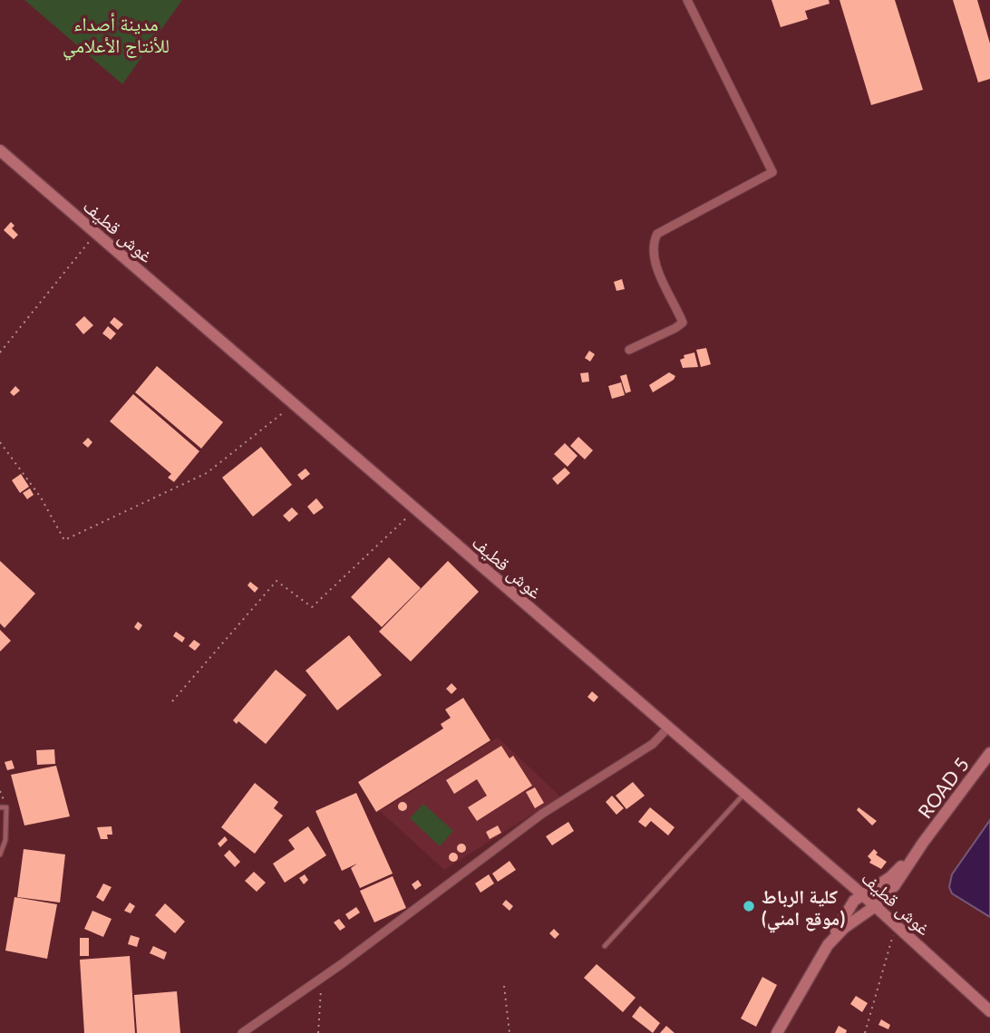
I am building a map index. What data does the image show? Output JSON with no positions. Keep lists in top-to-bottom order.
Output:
{
  "streets": {
    "main road": ["غوش قطيف", "ROAD 5"]
  },
  "parks": ["مدينة أصداء للأنتاج الأعلامي"],
  "places": ["كلية الرباط (موقع امني)"]
}
